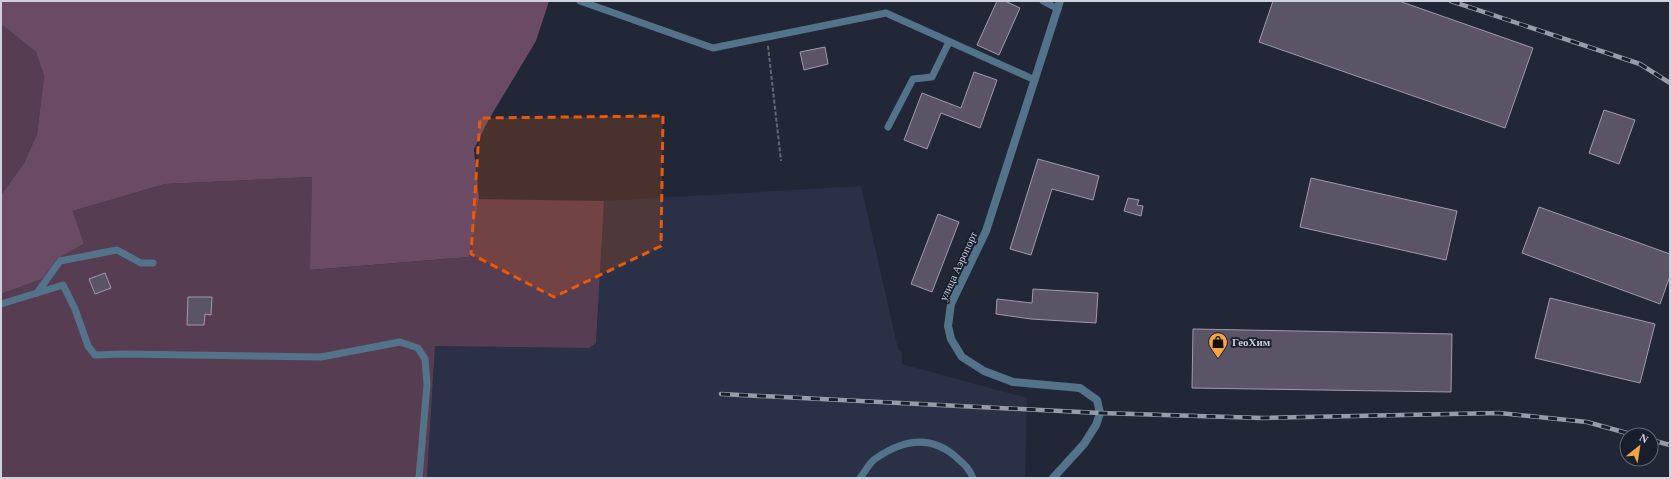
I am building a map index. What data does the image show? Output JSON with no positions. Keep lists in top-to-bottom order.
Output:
{
  "streets": {
    "street": ["улица Аэропорт"]
  },
  "places": {
    "shop": ["ГеоХим"]
  },
  "north": "top right"
}
